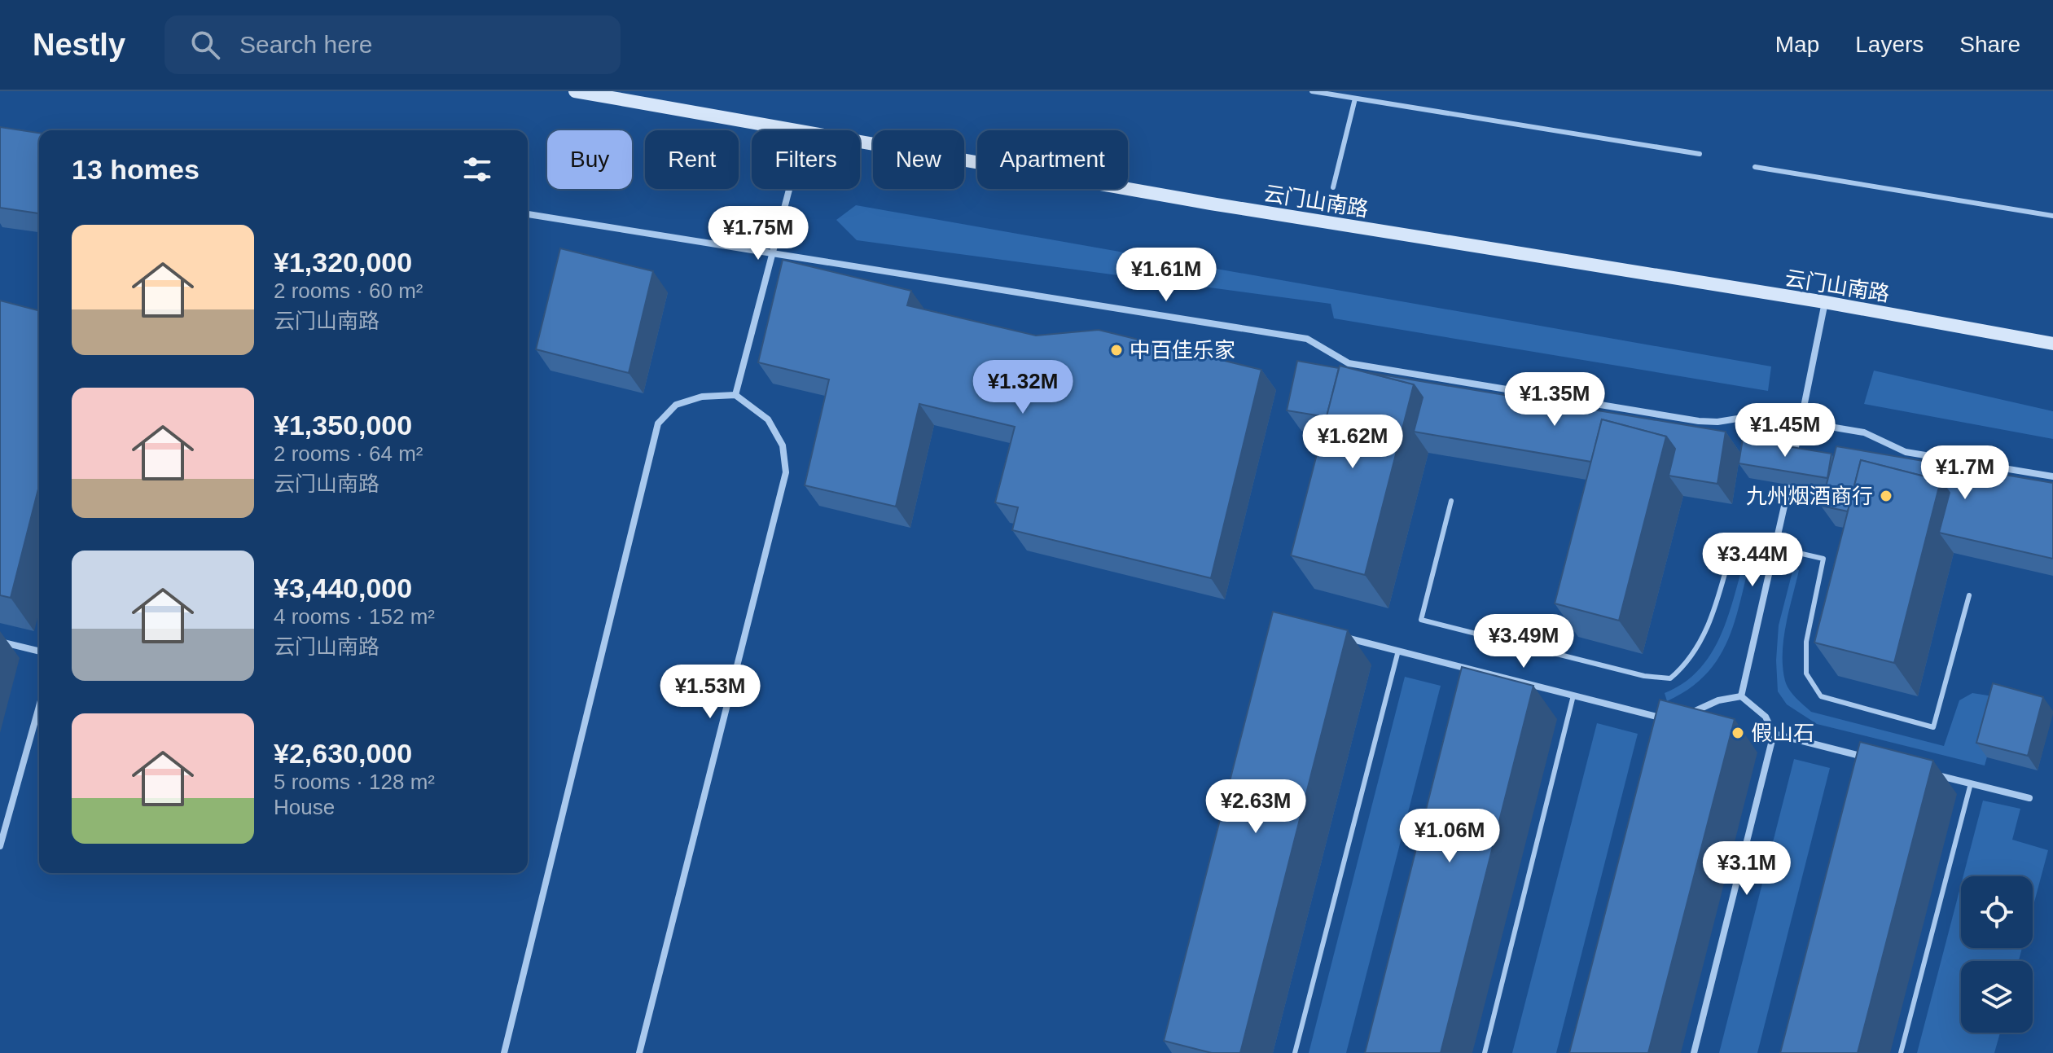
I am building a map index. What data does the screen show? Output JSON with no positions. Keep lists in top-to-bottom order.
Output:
{
  "streets": {
    "main road": ["云门山南路"]
  },
  "places": ["中百佳乐家", "九州烟酒商行", "假山石"],
  "page": {
    "header": "Nestly",
    "search": "Search here",
    "nav": ["Map", "Layers", "Share"],
    "chip": [
      "Buy",
      "Rent",
      "Filters",
      "New",
      "Apartment"
    ],
    "heading": "13 homes",
    "price": [
      "¥1.75M",
      "¥1.61M",
      "¥1.32M",
      "¥1.35M",
      "¥1.45M",
      "¥1.62M",
      "¥1.7M",
      "¥3.44M",
      "¥3.49M",
      "¥1.53M",
      "¥2.63M",
      "¥1.06M",
      "¥3.1M"
    ],
    "list": [
      {
        "name": "¥1,320,000",
        "note": "2 rooms · 60 m² · 云门山南路"
      },
      {
        "name": "¥1,350,000",
        "note": "2 rooms · 64 m² · 云门山南路"
      },
      {
        "name": "¥3,440,000",
        "note": "4 rooms · 152 m² · 云门山南路"
      },
      {
        "name": "¥2,630,000",
        "note": "5 rooms · 128 m² · House"
      }
    ]
  }
}
